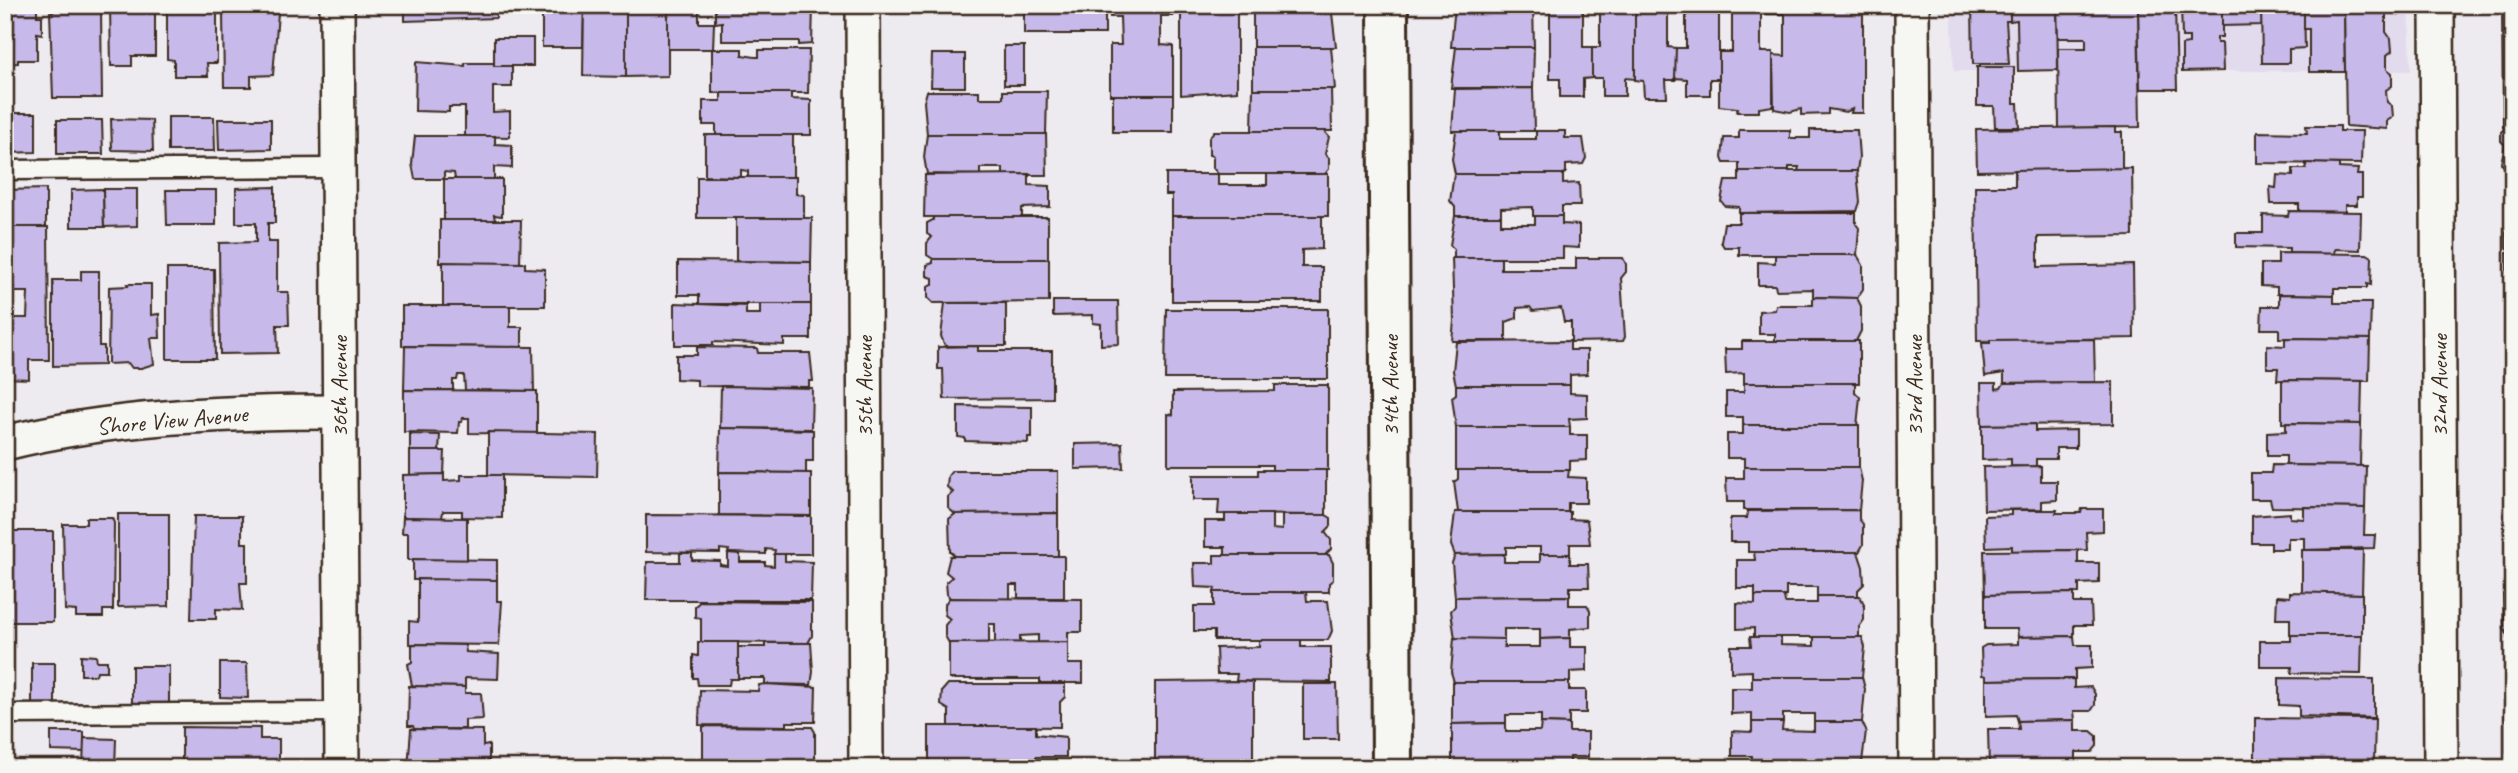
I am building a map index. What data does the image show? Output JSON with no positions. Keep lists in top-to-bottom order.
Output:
{
  "streets": {
    "street": [
      "34th Avenue",
      "33rd Avenue",
      "32nd Avenue",
      "36th Avenue",
      "35th Avenue",
      "Shore View Avenue"
    ]
  },
  "crossings": [
    ["36th Avenue", "Shore View Avenue"]
  ]
}
